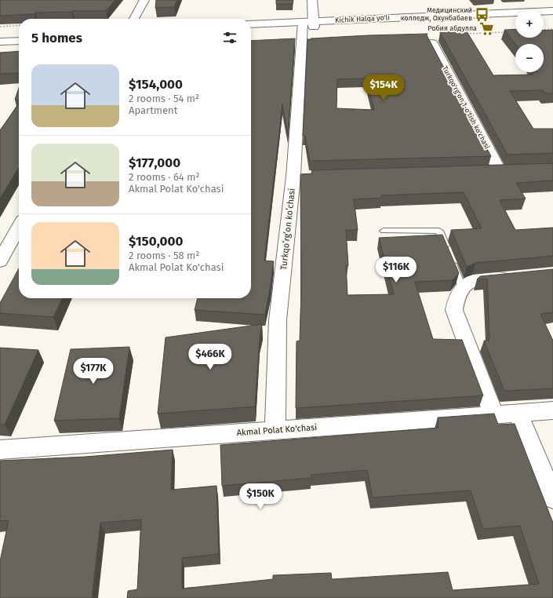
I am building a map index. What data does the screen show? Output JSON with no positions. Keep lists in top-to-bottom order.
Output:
{
  "streets": {
    "main road": [
      "Kichik Halqa yo'li",
      "Turkqo'rg'on 1-o'tish ko'chasi",
      "Turkqoʻrgʻon koʻchasi",
      "Akmal Polat Ko'chasi"
    ]
  },
  "crossings": [
    ["Kichik Halqa yo'li", "Turkqoʻrgʻon koʻchasi"],
    ["Turkqoʻrgʻon koʻchasi", "Akmal Polat Ko'chasi"]
  ],
  "places": {
    "bus stop": ["Медицинский колледж, Охунбабаев"],
    "supermarket": ["Робия абдулла"]
  },
  "page": {
    "map_buttons": ["+", "−"],
    "heading": "5 homes",
    "list": [
      {
        "name": "$154,000",
        "note": "2 rooms · 54 m² · Apartment"
      },
      {
        "name": "$177,000",
        "note": "2 rooms · 64 m² · Akmal Polat Ko'chasi"
      },
      {
        "name": "$150,000",
        "note": "2 rooms · 58 m² · Akmal Polat Ko'chasi"
      }
    ],
    "price": [
      "$154K",
      "$116K",
      "$466K",
      "$177K",
      "$150K"
    ]
  }
}
